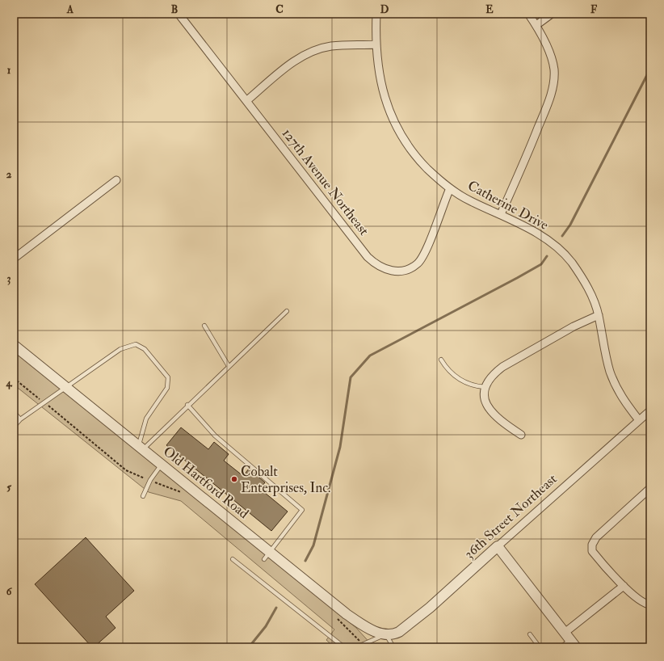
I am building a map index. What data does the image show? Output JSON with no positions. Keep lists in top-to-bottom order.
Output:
{
  "streets": {
    "street": [
      "127th Avenue Northeast",
      "Catherine Drive",
      "Old Hartford Road",
      "36th Street Northeast"
    ]
  },
  "crossings": [
    ["127th Avenue Northeast", "Catherine Drive"],
    ["Catherine Drive", "36th Street Northeast"],
    ["Old Hartford Road", "36th Street Northeast"]
  ],
  "places": ["Cobalt Enterprises, Inc."],
  "grid": {
    "columns": [
      "A",
      "B",
      "C",
      "D",
      "E",
      "F"
    ],
    "rows": [
      "1",
      "2",
      "3",
      "4",
      "5",
      "6"
    ]
  }
}
